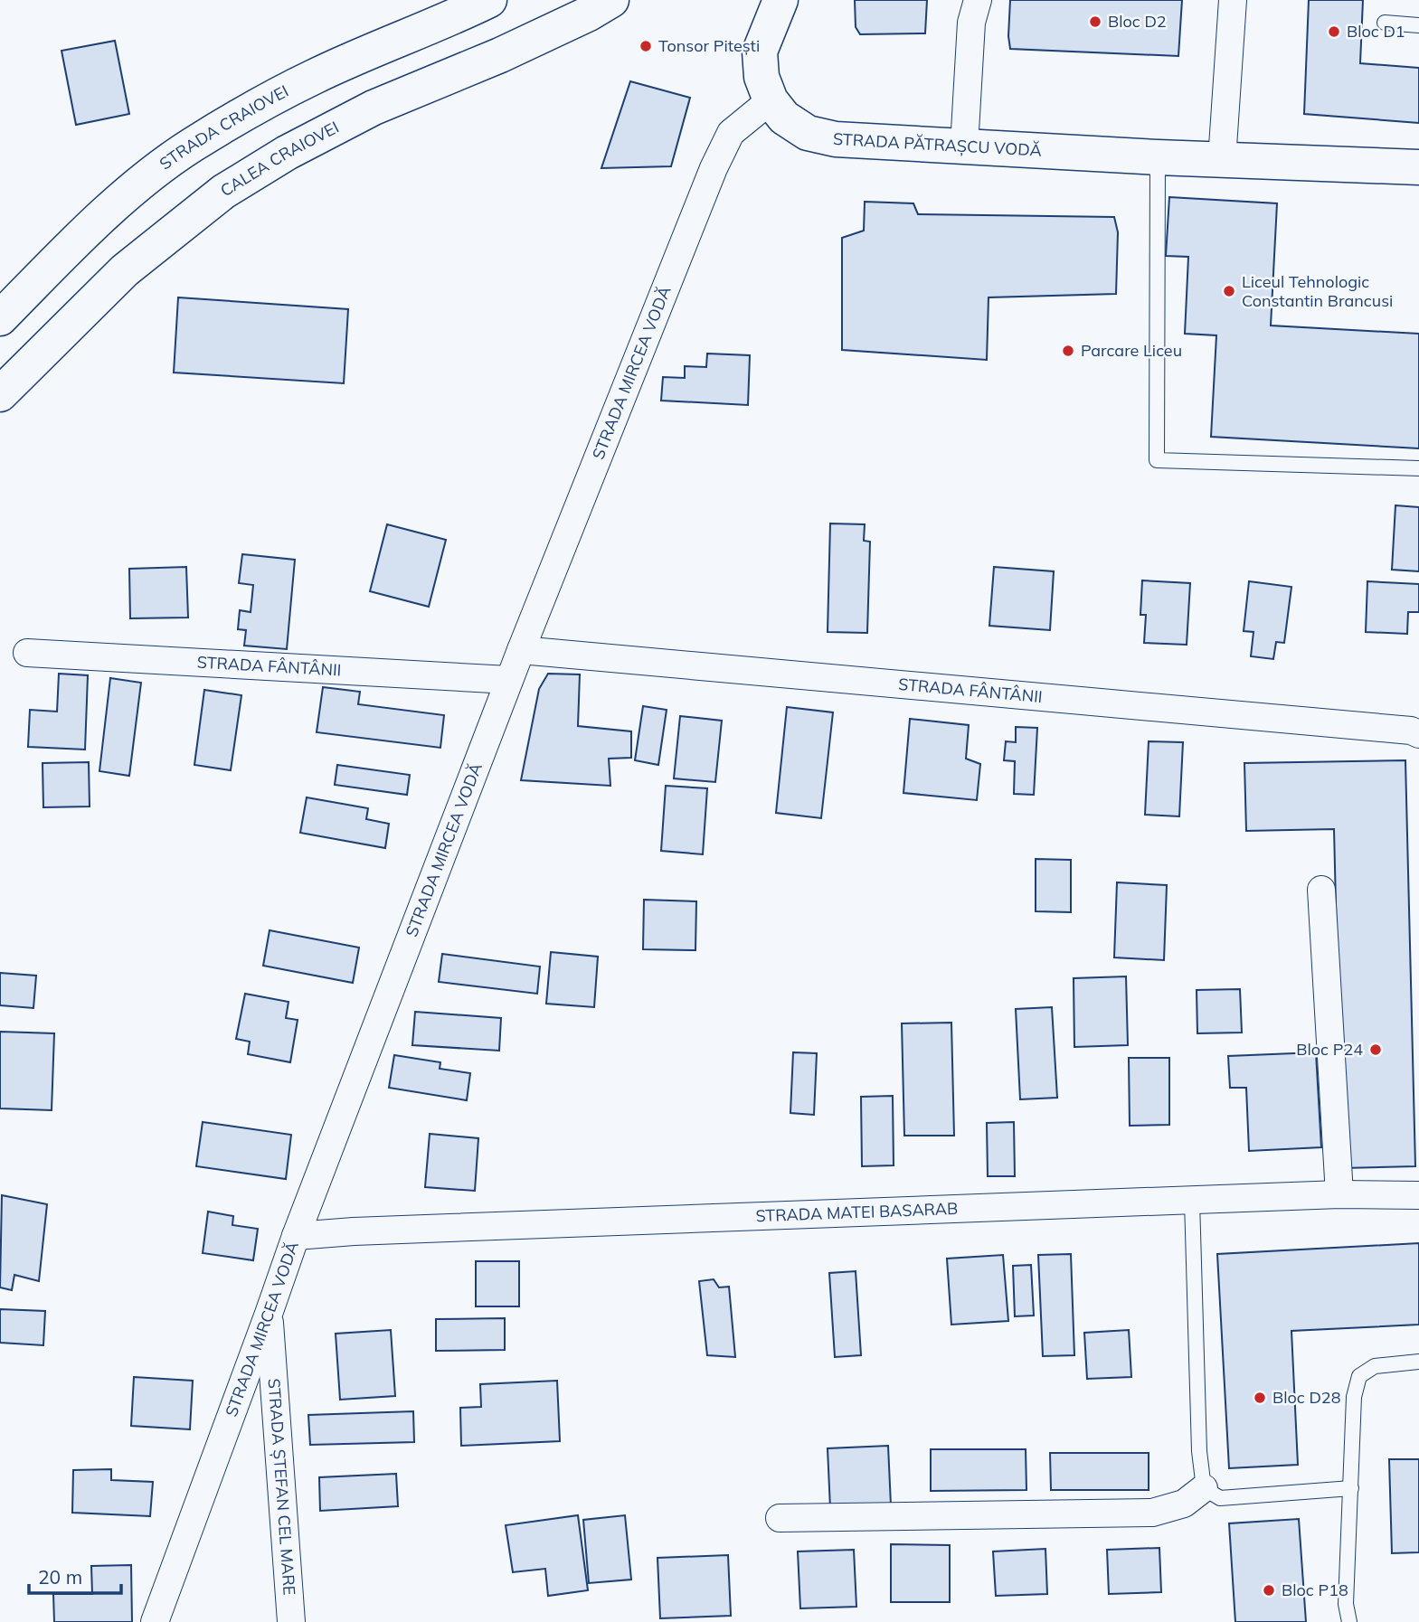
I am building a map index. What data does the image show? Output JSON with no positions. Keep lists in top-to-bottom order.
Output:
{
  "streets": {
    "main road": ["STRADA CRAIOVEI", "STRADA PĂTRAȘCU VODĂ", "CALEA CRAIOVEI"],
    "street": [
      "STRADA MIRCEA VODĂ",
      "STRADA FÂNTÂNII",
      "STRADA MATEI BASARAB",
      "STRADA ȘTEFAN CEL MARE"
    ]
  },
  "crossings": [
    ["STRADA PĂTRAȘCU VODĂ", "STRADA MIRCEA VODĂ"],
    ["STRADA MIRCEA VODĂ", "STRADA FÂNTÂNII"],
    ["STRADA MIRCEA VODĂ", "STRADA MATEI BASARAB"],
    ["STRADA MIRCEA VODĂ", "STRADA ȘTEFAN CEL MARE"]
  ],
  "places": [
    "Bloc D2",
    "Bloc D1",
    "Tonsor Pitești",
    "Liceul Tehnologic Constantin Brancusi",
    "Parcare Liceu",
    "Bloc P24",
    "Bloc D28",
    "Bloc P18"
  ],
  "scale_bar": "20 m"
}
